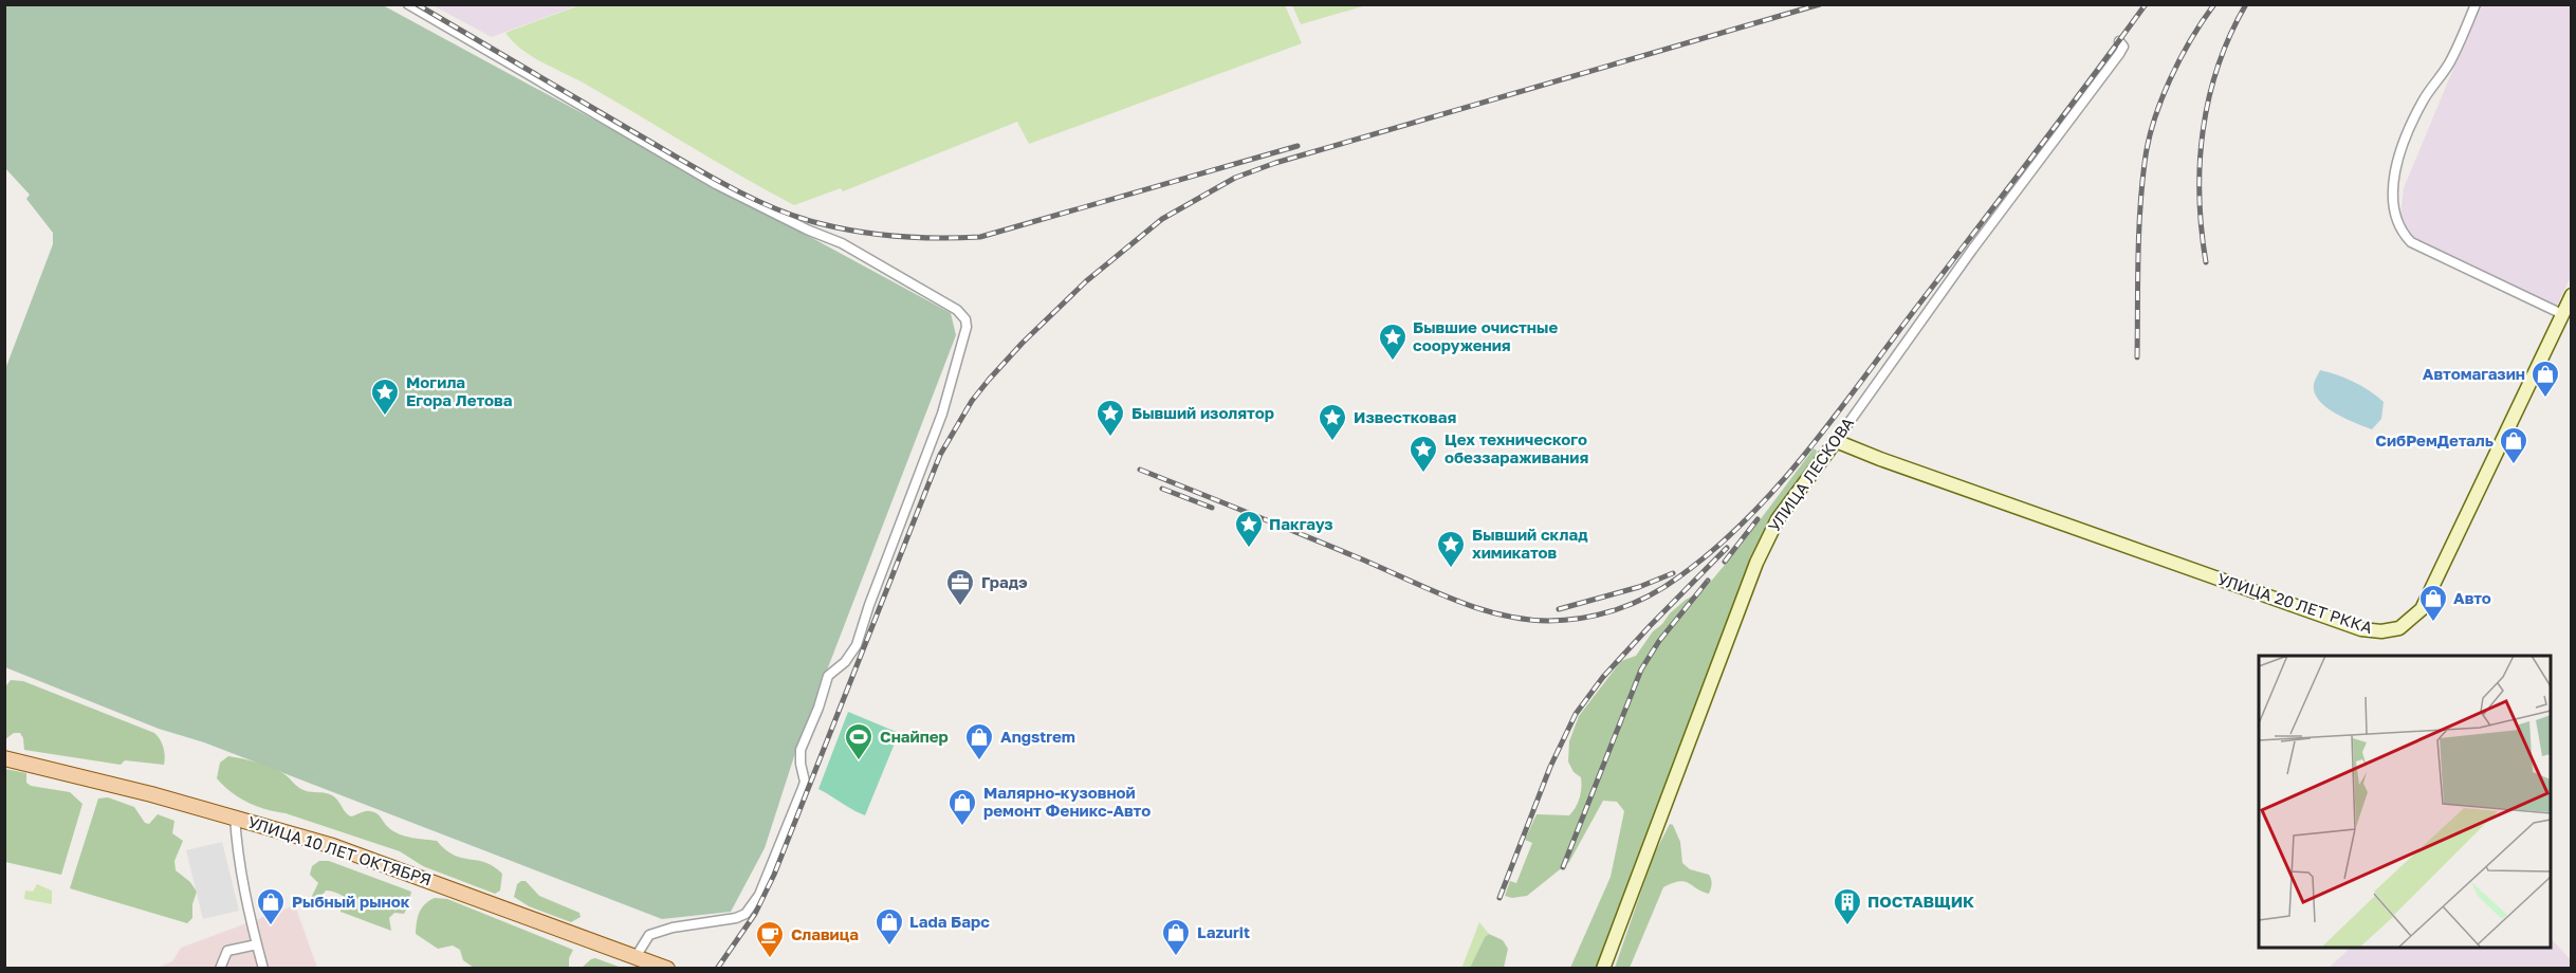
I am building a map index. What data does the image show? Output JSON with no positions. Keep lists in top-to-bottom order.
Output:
{
  "streets": {
    "main road": ["УЛИЦА ЛЕСКОВА", "УЛИЦА 20 ЛЕТ РККА", "УЛИЦА 10 ЛЕТ ОКТЯБРЯ"]
  },
  "crossings": [
    ["УЛИЦА ЛЕСКОВА", "УЛИЦА 20 ЛЕТ РККА"]
  ],
  "places": {
    "place": [
      "Бывшие очистные сооружения",
      "Могила Егора Летова",
      "Бывший изолятор",
      "Известковая",
      "Цех технического обеззараживания",
      "Пакгауз",
      "Бывший склад химикатов"
    ],
    "shop": [
      "Автомагазин",
      "СибРемДеталь",
      "Авто",
      "Angstrem",
      "Малярно-кузовной ремонт Феникс-Авто",
      "Рыбный рынок",
      "Lada Барс",
      "Lazurit"
    ],
    "office": ["Градэ"],
    "sports": ["Снайпер"],
    "building": ["ПОСТАВЩИК"],
    "cafe": ["Славица"]
  }
}
